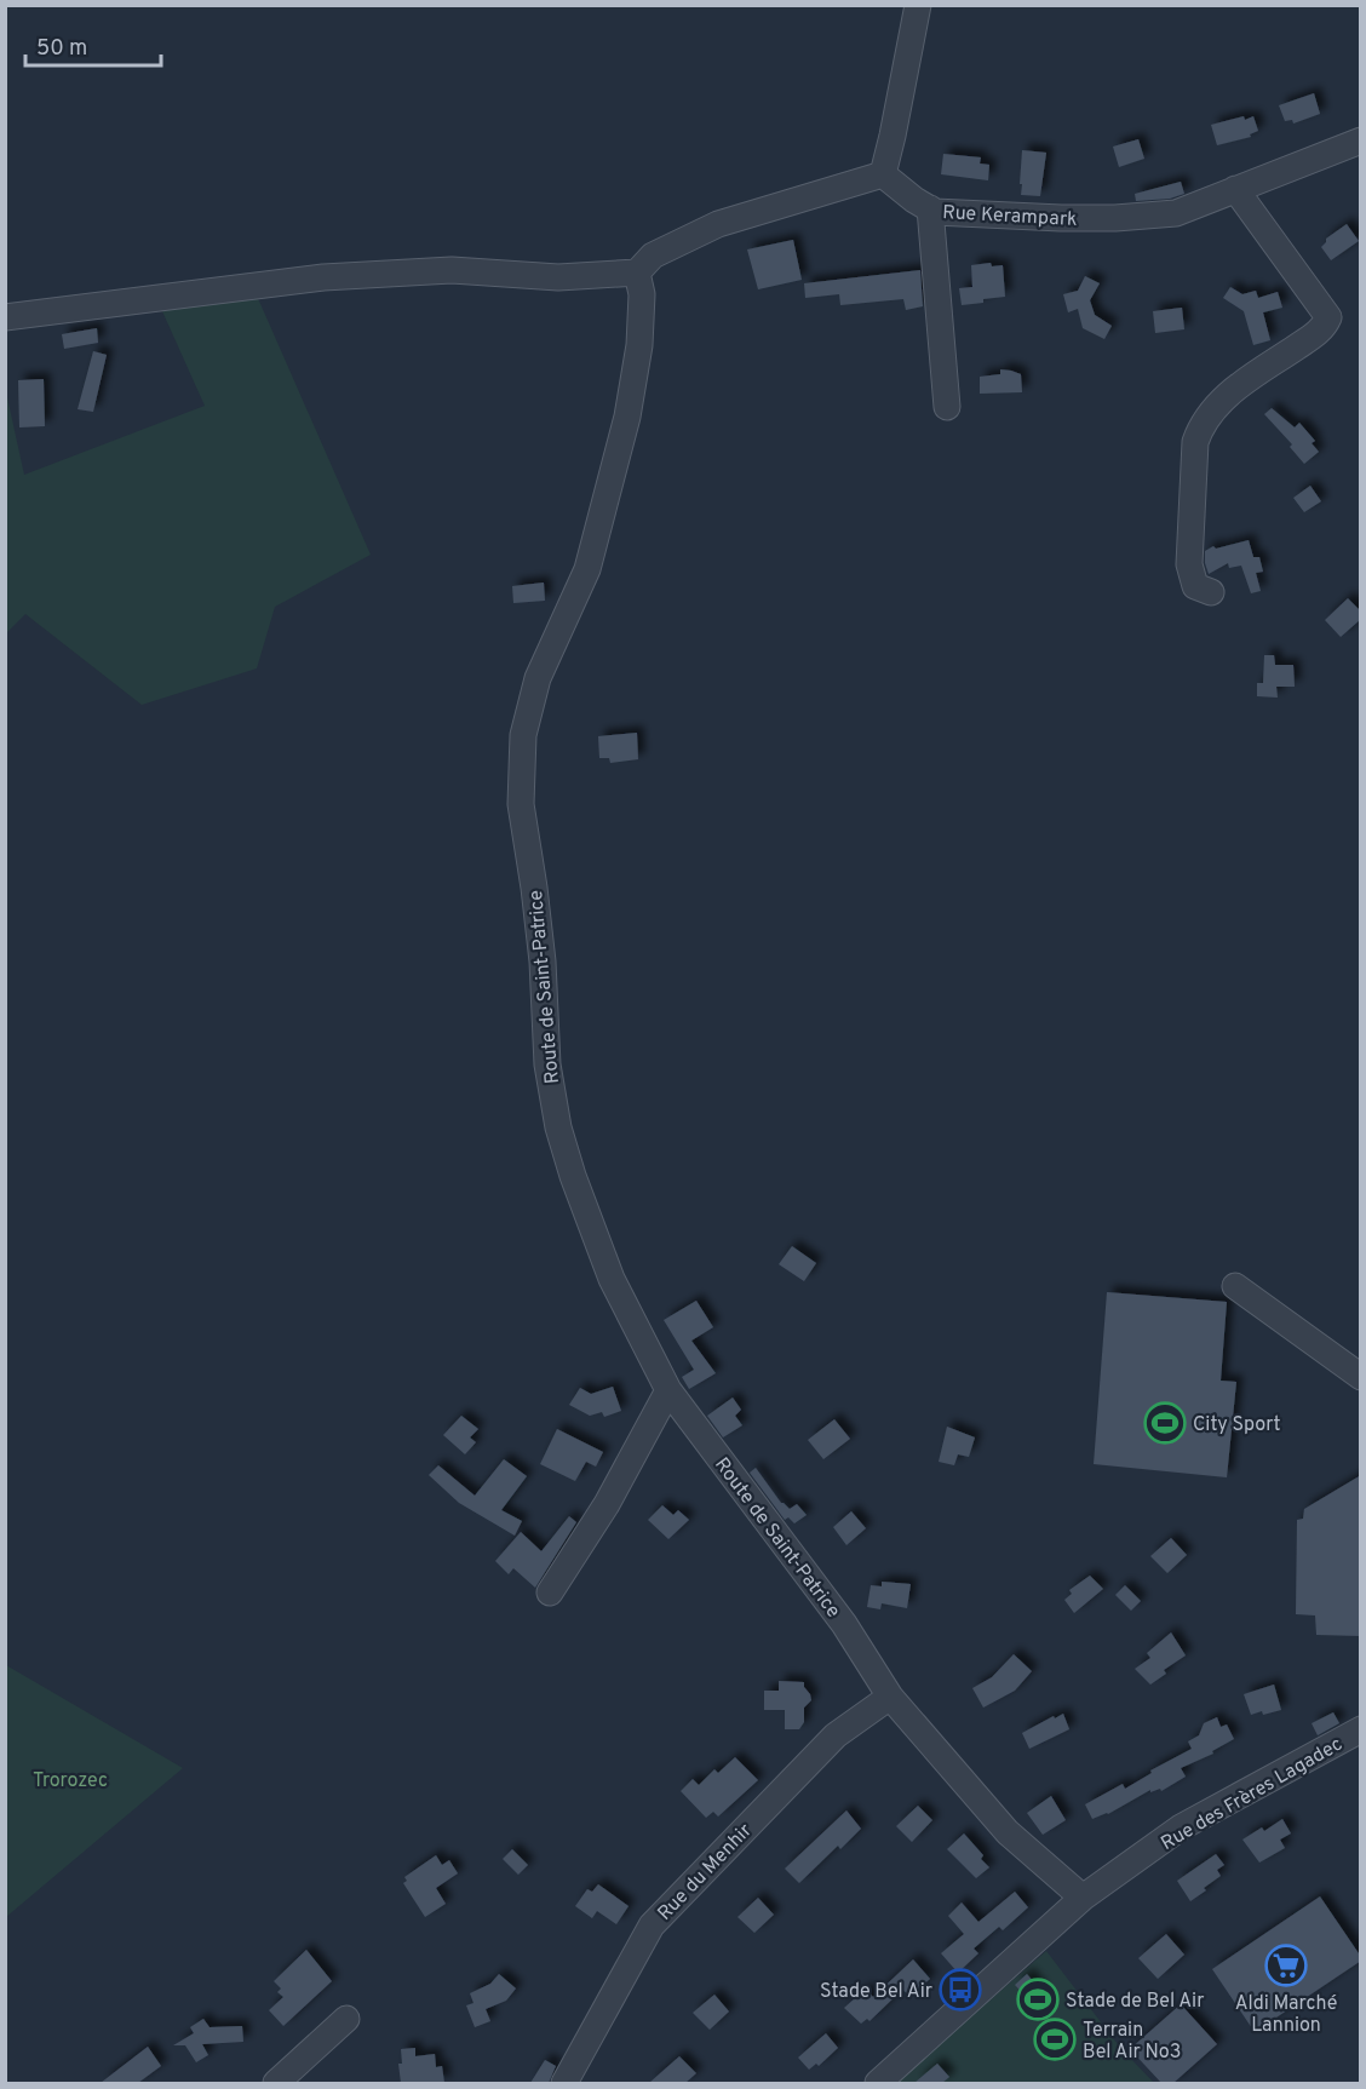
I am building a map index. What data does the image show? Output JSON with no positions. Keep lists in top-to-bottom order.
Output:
{
  "streets": {
    "street": [
      "Rue Kerampark",
      "Route de Saint-Patrice",
      "Rue des Frères Lagadec",
      "Rue du Menhir"
    ]
  },
  "crossings": [
    ["Route de Saint-Patrice", "Rue des Frères Lagadec"],
    ["Route de Saint-Patrice", "Rue du Menhir"]
  ],
  "parks": ["Trorozec"],
  "places": {
    "sports": ["City Sport", "Stade de Bel Air", "Terrain Bel Air No3"],
    "supermarket": ["Aldi Marché Lannion"],
    "bus stop": ["Stade Bel Air"]
  },
  "scale_bar": "50 m"
}
